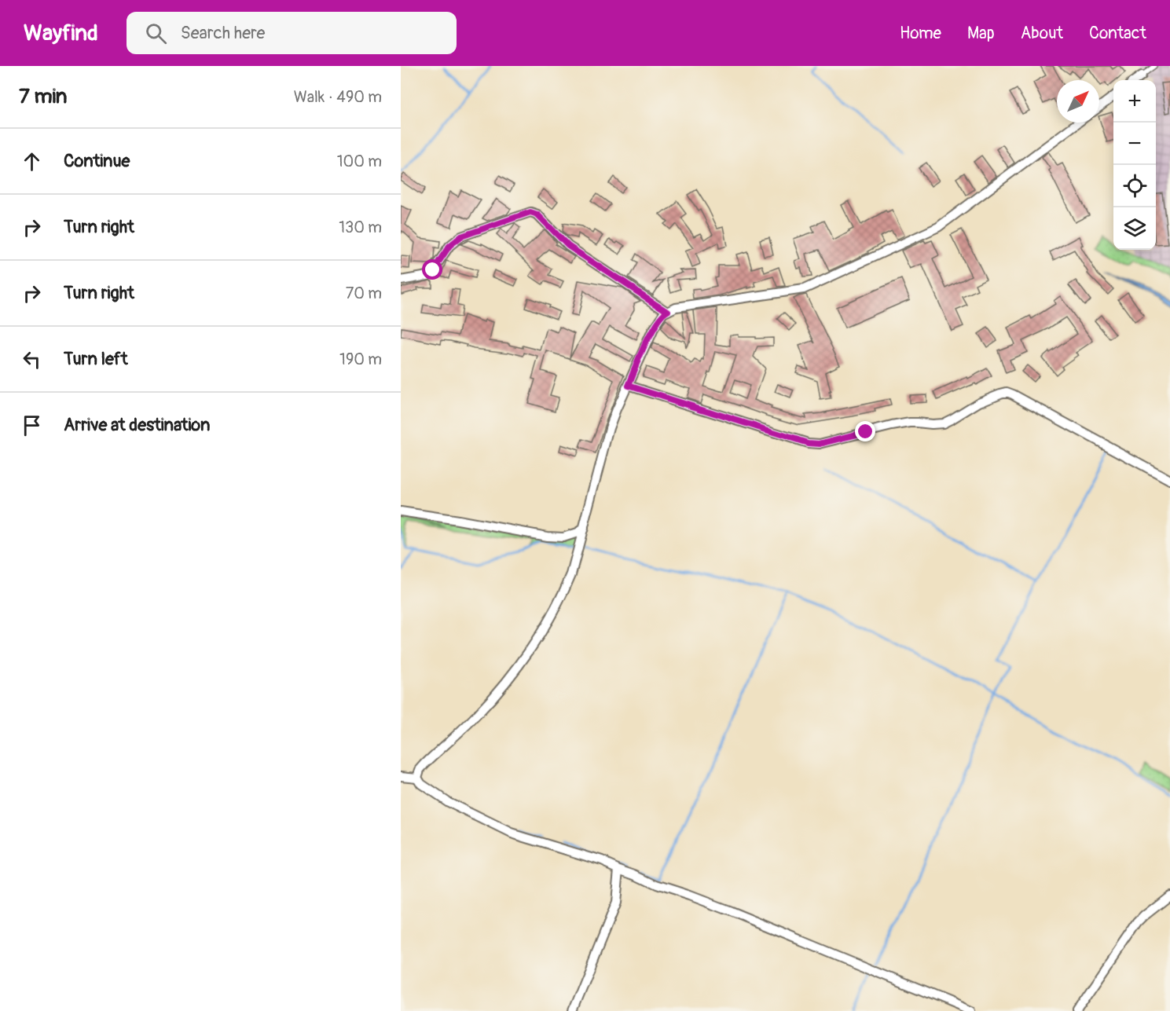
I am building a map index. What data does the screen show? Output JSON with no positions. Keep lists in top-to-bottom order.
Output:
{
  "north": "top right",
  "page": {
    "header": "Wayfind",
    "search": "Search here",
    "nav": [
      "Home",
      "Map",
      "About",
      "Contact"
    ],
    "heading": ["7 min", "Walk · 490 m"],
    "map_buttons": ["+", "−"],
    "list": [
      ["Continue", "100 m"],
      ["Turn right", "130 m"],
      ["Turn right", "70 m"],
      ["Turn left", "190 m"],
      "Arrive at destination"
    ]
  }
}
